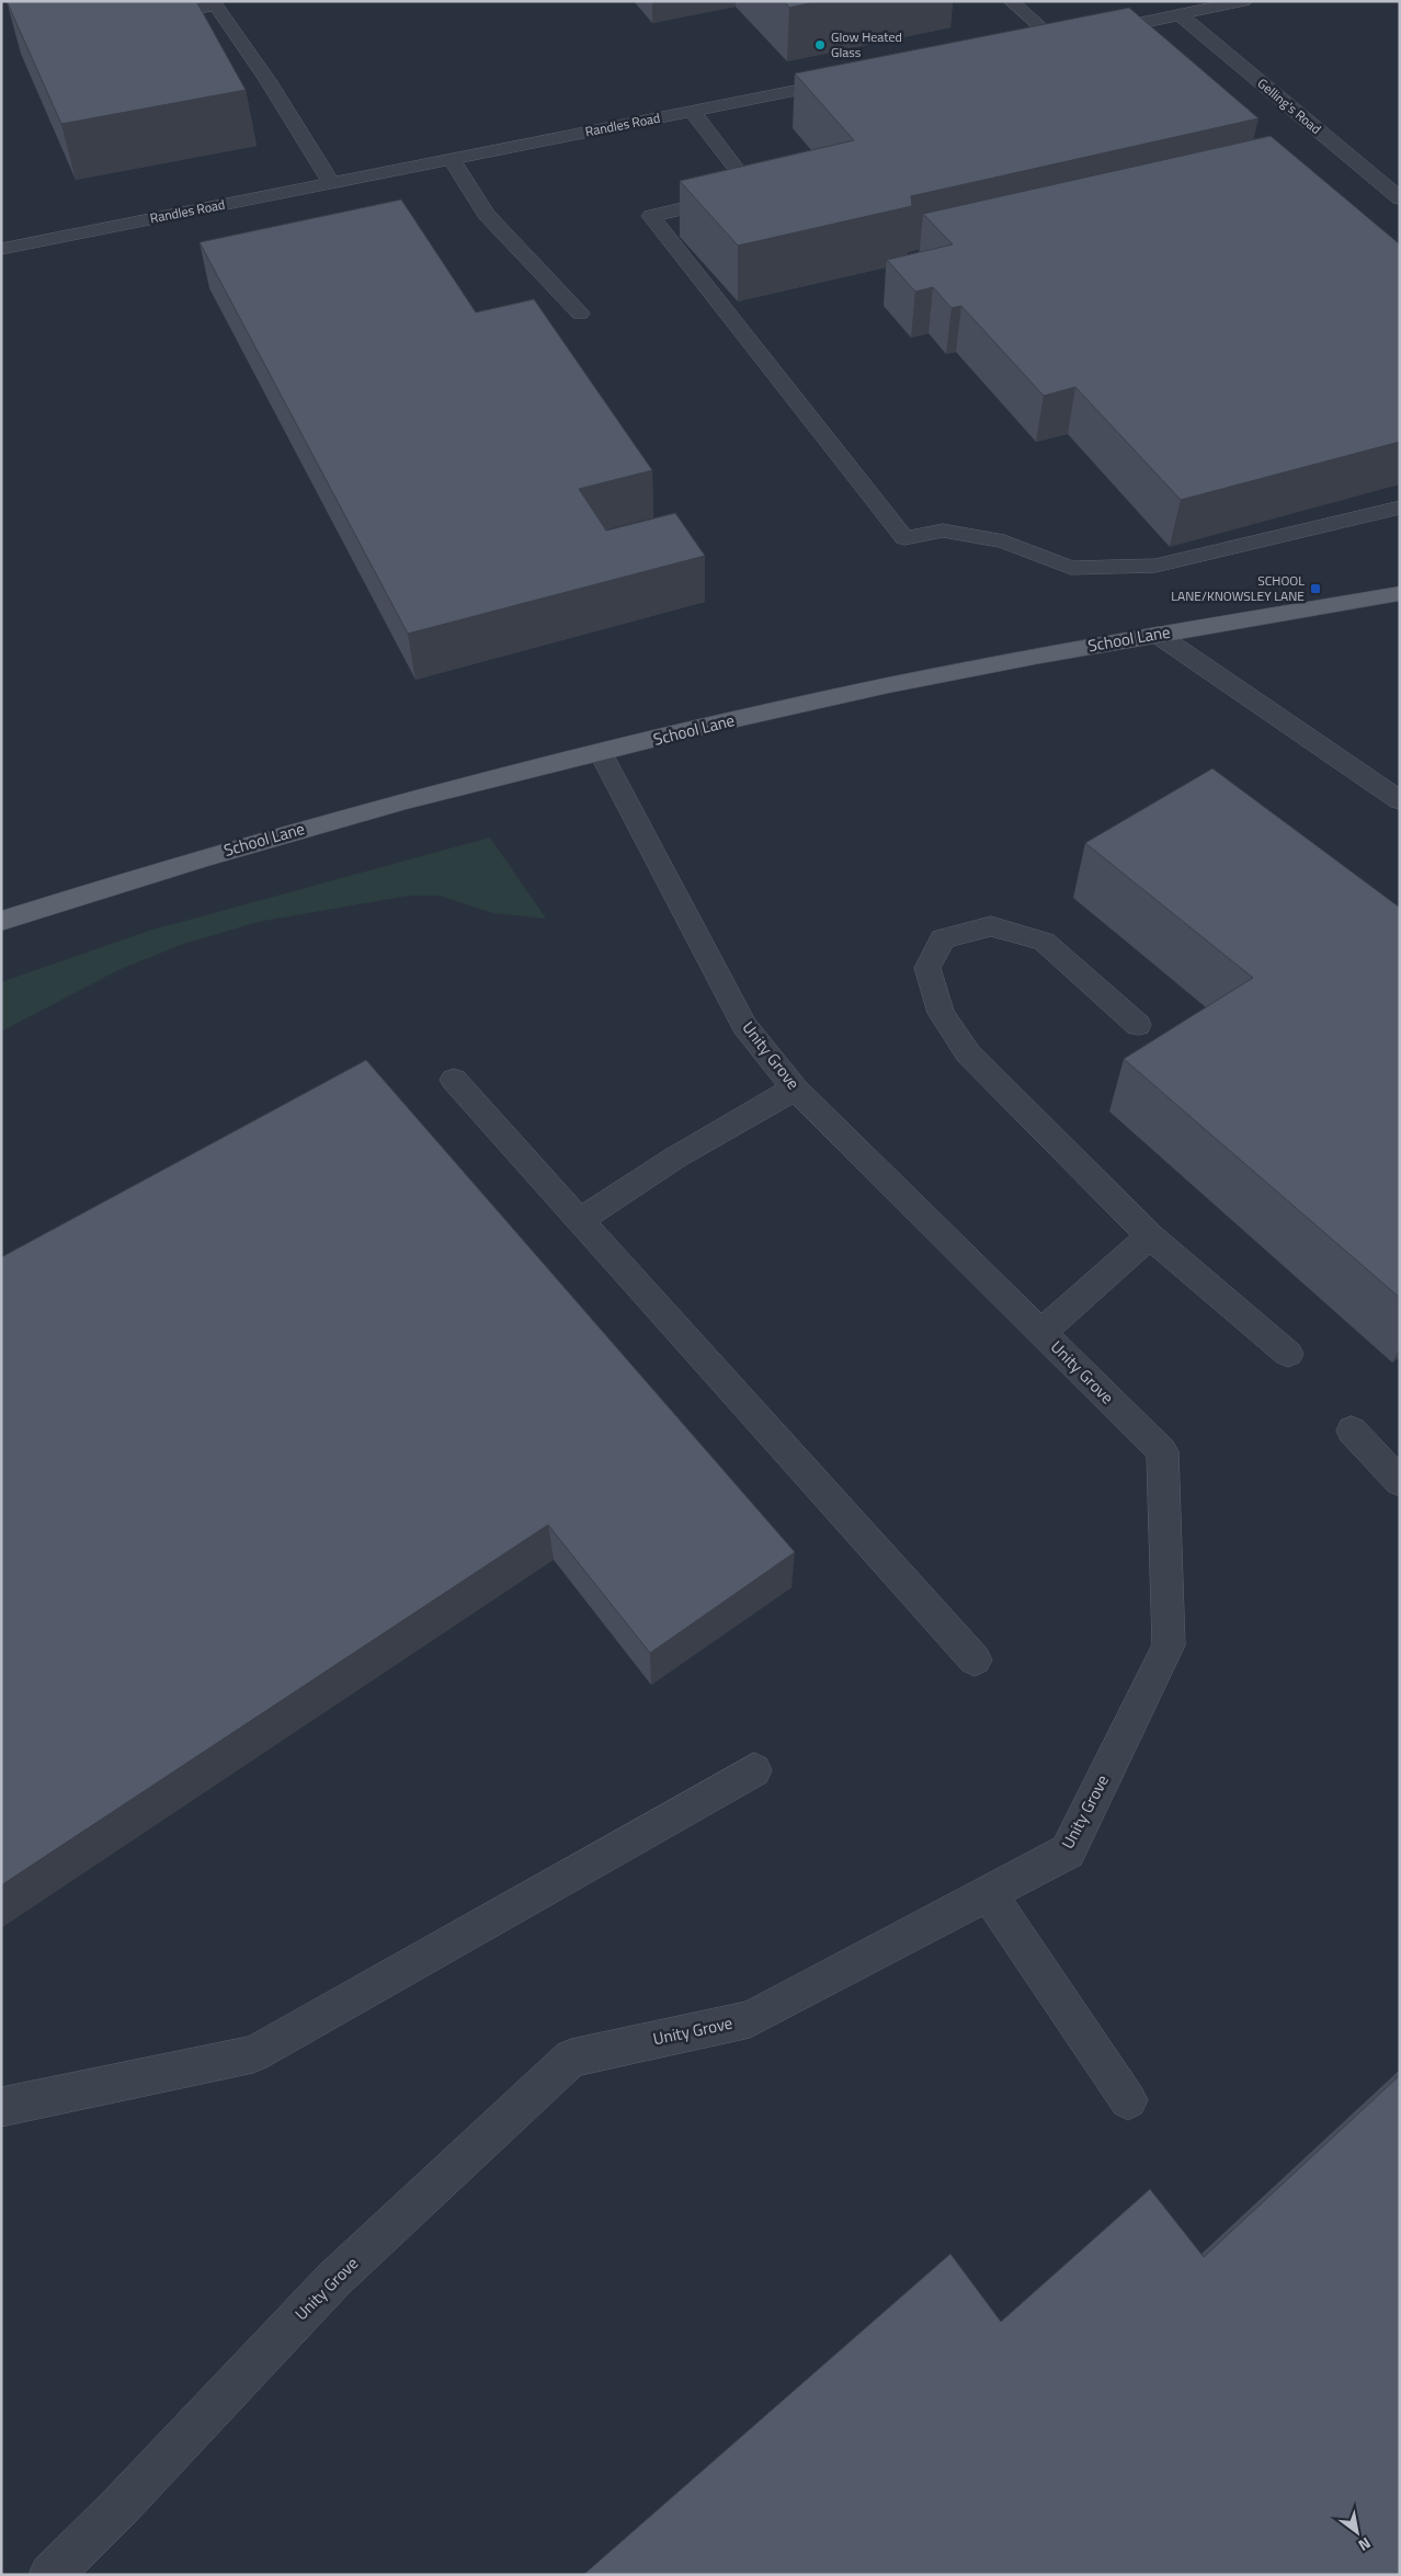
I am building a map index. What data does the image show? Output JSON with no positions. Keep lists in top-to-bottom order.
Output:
{
  "streets": {
    "main road": ["School Lane"],
    "street": ["Gelling's Road", "Randles Road", "Unity Grove"]
  },
  "crossings": [
    ["School Lane", "Unity Grove"]
  ],
  "places": {
    "other": ["Glow Heated Glass"],
    "transit": ["SCHOOL LANE/KNOWSLEY LANE"]
  },
  "north": "bottom right"
}
